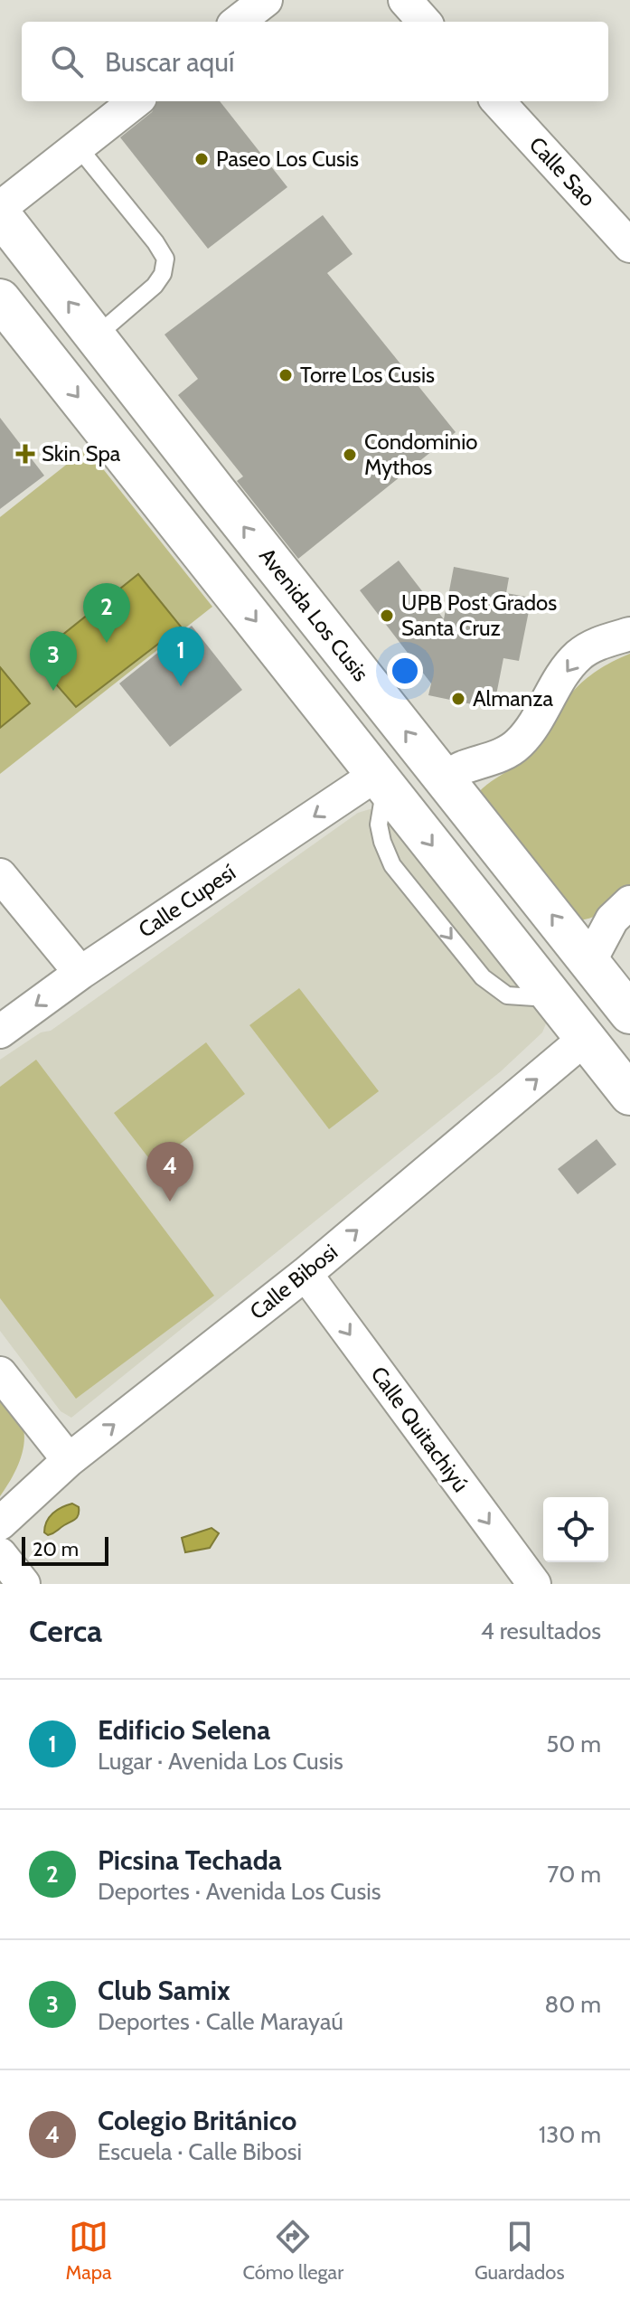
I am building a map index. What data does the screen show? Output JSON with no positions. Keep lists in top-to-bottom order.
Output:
{
  "streets": {
    "street": [
      "Calle Sao",
      "Avenida Los Cusis",
      "Calle Cupesí",
      "Calle Bibosi",
      "Calle Quitachiyú"
    ]
  },
  "crossings": [
    ["Calle Bibosi", "Calle Quitachiyú"]
  ],
  "one_way": ["Calle Cupesí", "Calle Bibosi", "Calle Quitachiyú"],
  "places": {
    "other": [
      "Paseo Los Cusis",
      "Torre Los Cusis",
      "Condominio Mythos",
      "UPB Post Grados Santa Cruz",
      "Almanza"
    ],
    "health": ["Skin Spa"]
  },
  "scale_bar": "20 m",
  "page": {
    "search": "Buscar aquí",
    "pins": [
      "2",
      "1",
      "3",
      "4"
    ],
    "scale": "20 m",
    "heading": ["Cerca", "4 resultados"],
    "list": [
      {
        "mark": "1",
        "name": "Edificio Selena",
        "note": "Lugar · Avenida Los Cusis",
        "value": "50 m"
      },
      {
        "mark": "2",
        "name": "Picsina Techada",
        "note": "Deportes · Avenida Los Cusis",
        "value": "70 m"
      },
      {
        "mark": "3",
        "name": "Club Samix",
        "note": "Deportes · Calle Marayaú",
        "value": "80 m"
      },
      {
        "mark": "4",
        "name": "Colegio Británico",
        "note": "Escuela · Calle Bibosi",
        "value": "130 m"
      }
    ],
    "nav": ["Mapa", "Cómo llegar", "Guardados"]
  }
}
